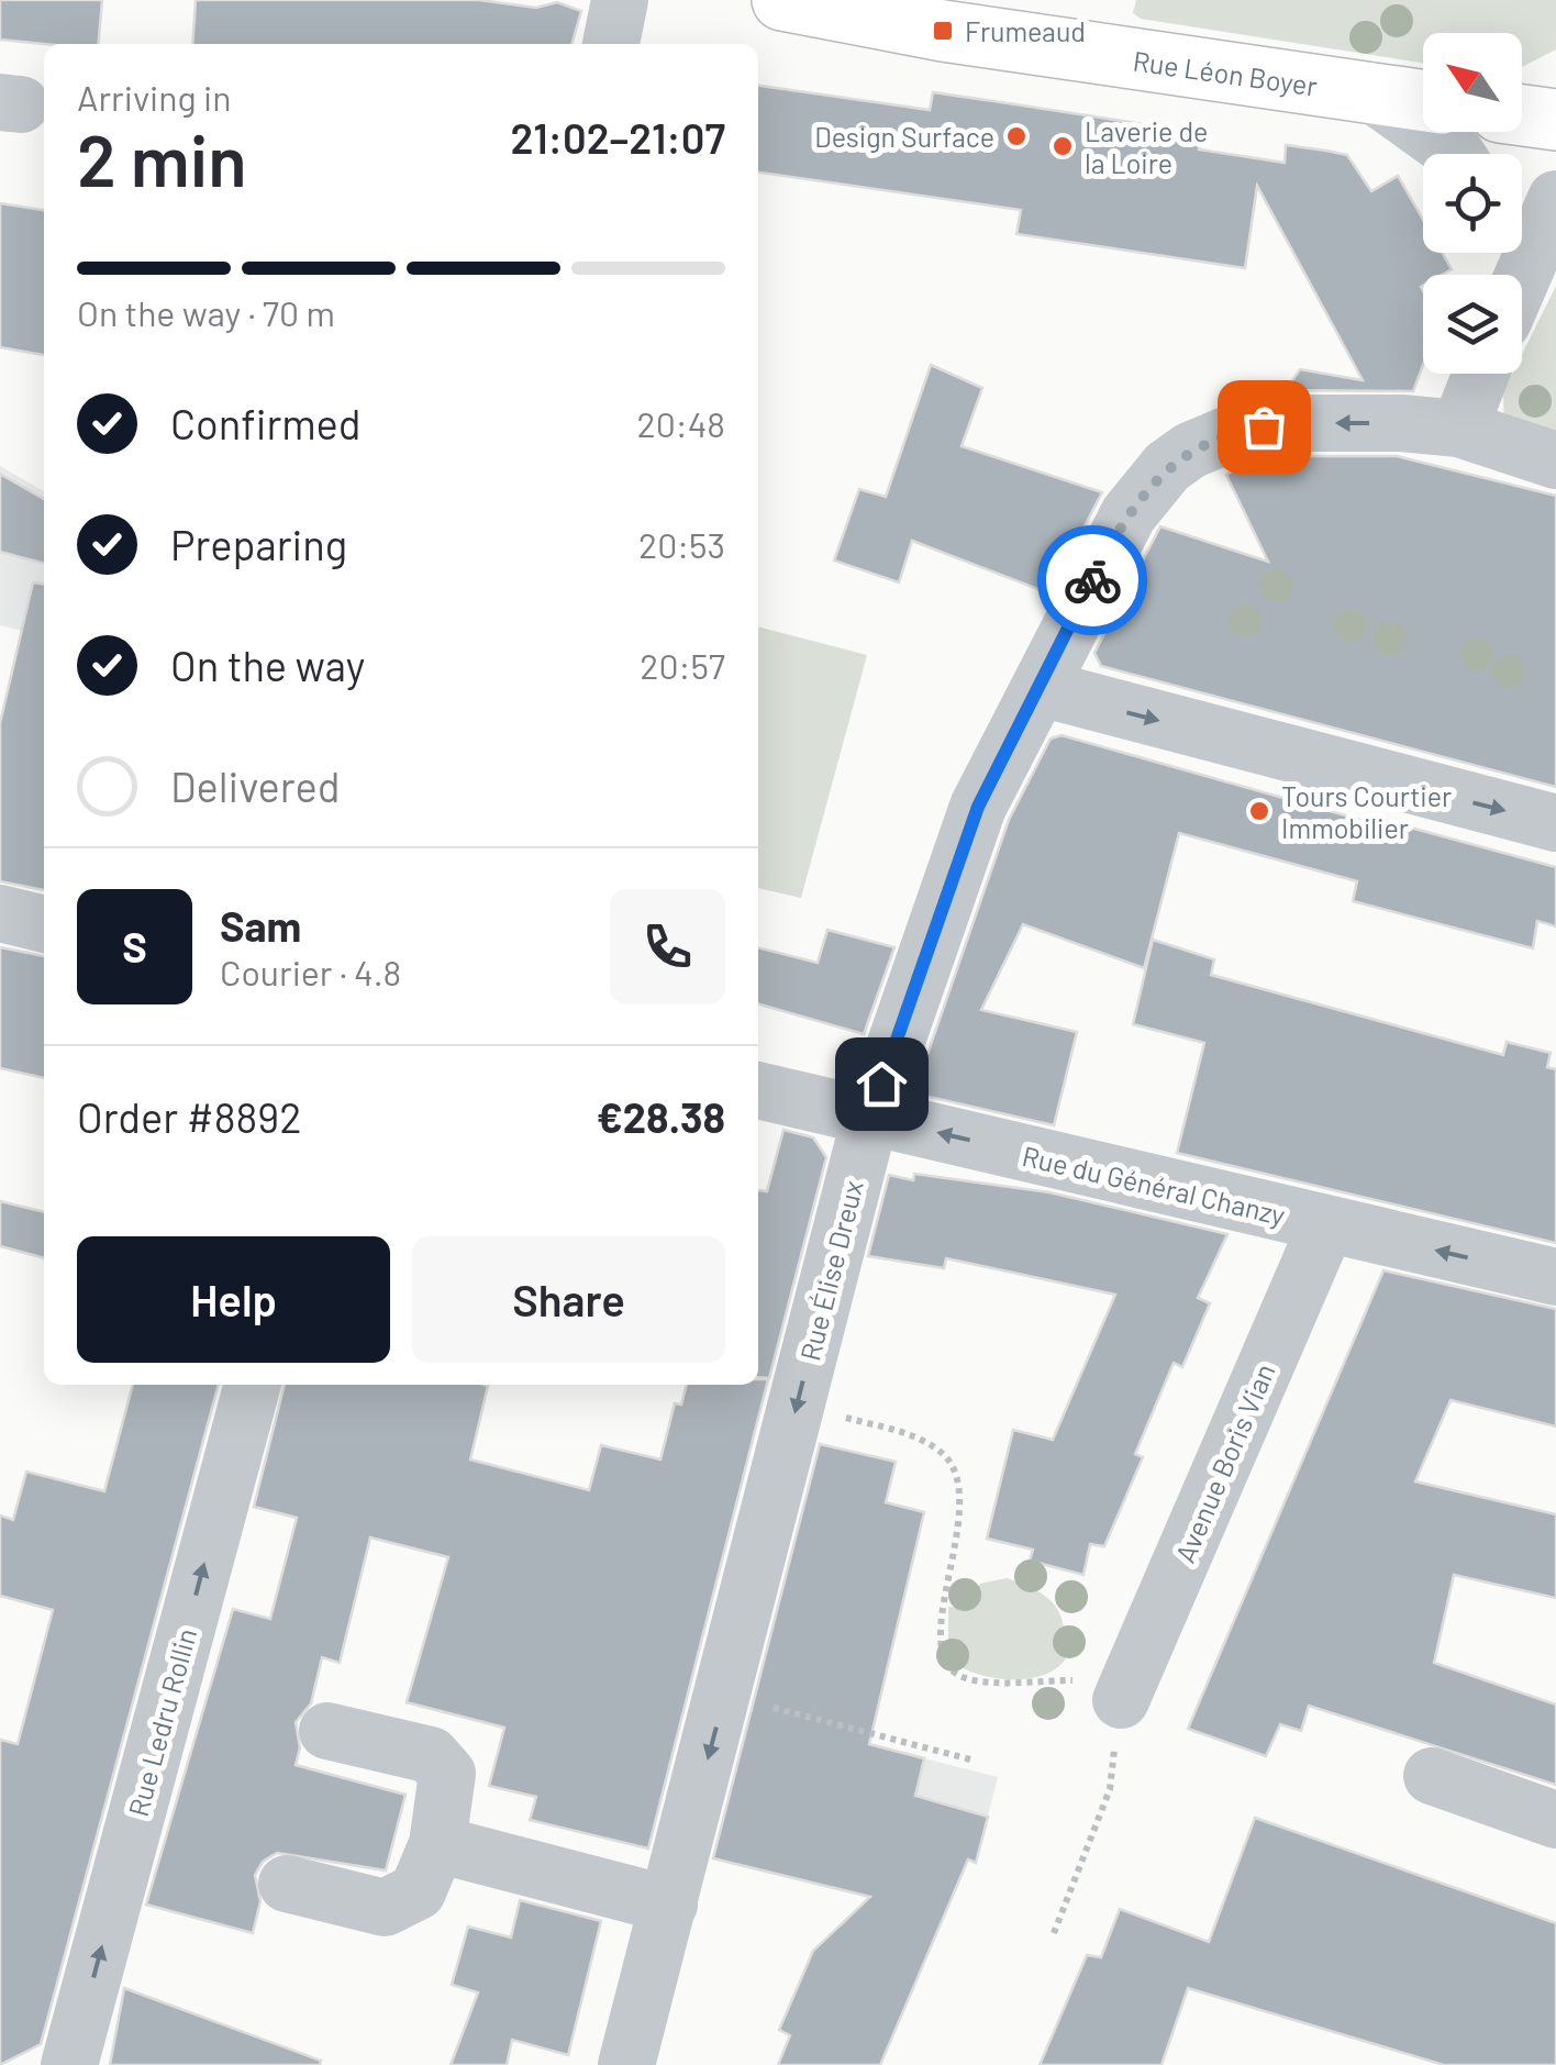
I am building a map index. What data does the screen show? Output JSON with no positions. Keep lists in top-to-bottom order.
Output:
{
  "streets": {
    "main road": ["Rue Léon Boyer"],
    "street": [
      "Rue du Général Chanzy",
      "Rue Élise Dreux",
      "Avenue Boris Vian",
      "Rue Ledru Rollin"
    ]
  },
  "crossings": [
    ["Rue du Général Chanzy", "Rue Élise Dreux"],
    ["Rue du Général Chanzy", "Avenue Boris Vian"]
  ],
  "one_way": ["Rue Élise Dreux", "Rue Ledru Rollin"],
  "places": {
    "transit": ["Frumeaud"],
    "other": ["Design Surface", "Laverie de la Loire", "Tours Courtier Immobilier"]
  },
  "north": "top left",
  "page": {
    "heading": ["2 min", "Arriving in", "21:02–21:07"],
    "panel": [
      "Sam",
      "Courier · 4.8",
      "Order #8892",
      "€28.38"
    ],
    "bar": "On the way · 70 m",
    "list": [
      ["Confirmed", "20:48"],
      ["Preparing", "20:53"],
      ["On the way", "20:57"],
      "Delivered"
    ],
    "round": "S",
    "buttons": ["Help", "Share"]
  }
}
